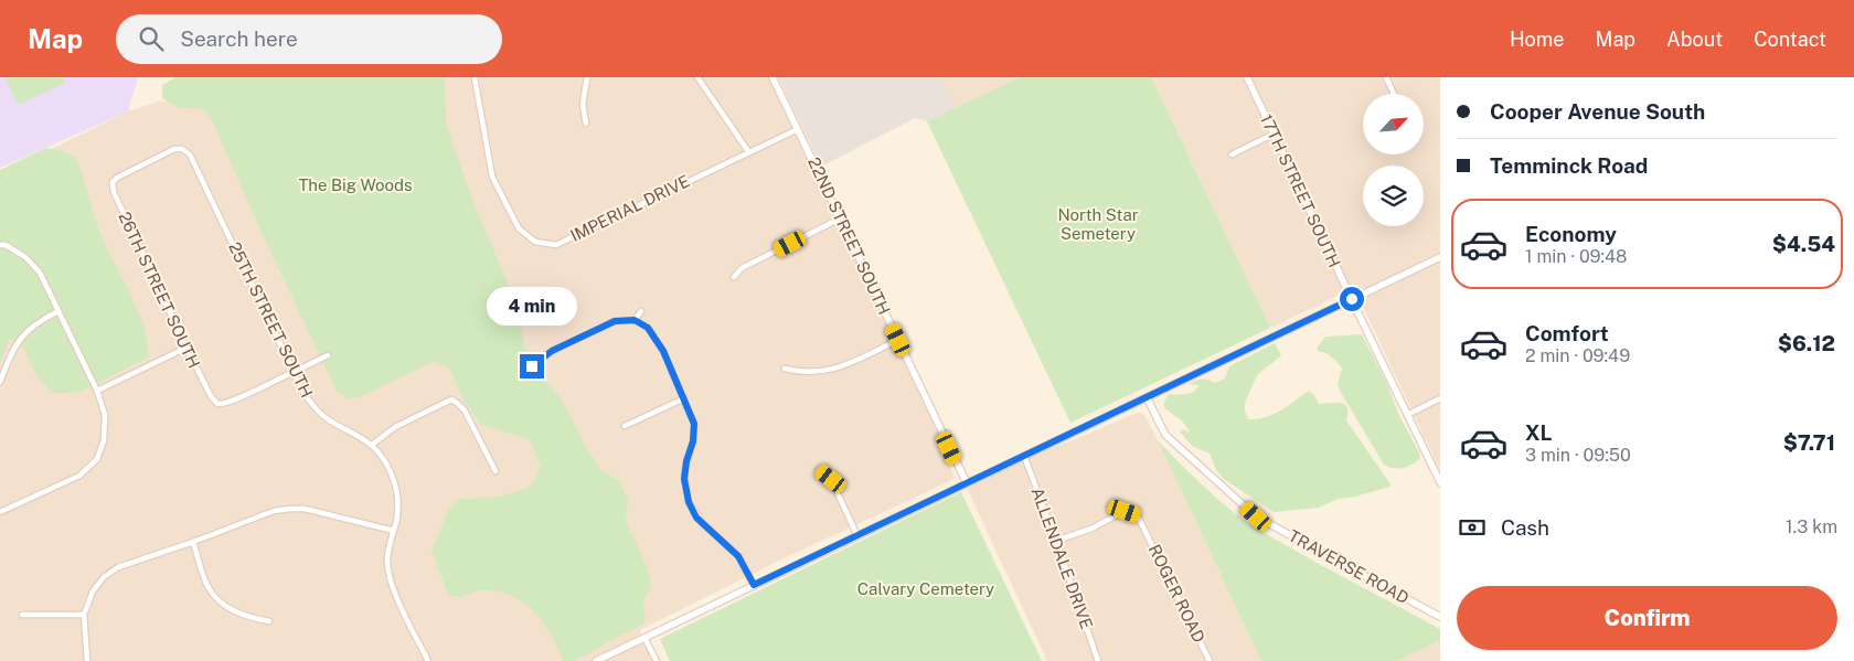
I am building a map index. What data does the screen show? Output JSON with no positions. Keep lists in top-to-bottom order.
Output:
{
  "streets": {
    "street": [
      "17TH STREET SOUTH",
      "IMPERIAL DRIVE",
      "22ND STREET SOUTH",
      "26TH STREET SOUTH",
      "25TH STREET SOUTH",
      "ALLENDALE DRIVE",
      "TRAVERSE ROAD",
      "ROGER ROAD"
    ]
  },
  "crossings": [
    ["IMPERIAL DRIVE", "22ND STREET SOUTH"],
    ["26TH STREET SOUTH", "25TH STREET SOUTH"],
    ["ALLENDALE DRIVE", "ROGER ROAD"]
  ],
  "parks": ["The Big Woods", "North Star Semetery", "Calvary Cemetery"],
  "north": "top right",
  "page": {
    "header": "Map",
    "search": "Search here",
    "nav": [
      "Home",
      "Map",
      "About",
      "Contact"
    ],
    "banner": ["Cooper Avenue South", "Temminck Road"],
    "list": [
      {
        "name": "Economy",
        "note": "1 min · 09:48",
        "value": "$4.54"
      },
      {
        "name": "Comfort",
        "note": "2 min · 09:49",
        "value": "$6.12"
      },
      {
        "name": "XL",
        "note": "3 min · 09:50",
        "value": "$7.71"
      }
    ],
    "bubble": "4 min",
    "pay": ["Cash", "1.3 km"],
    "buttons": "Confirm"
  }
}
